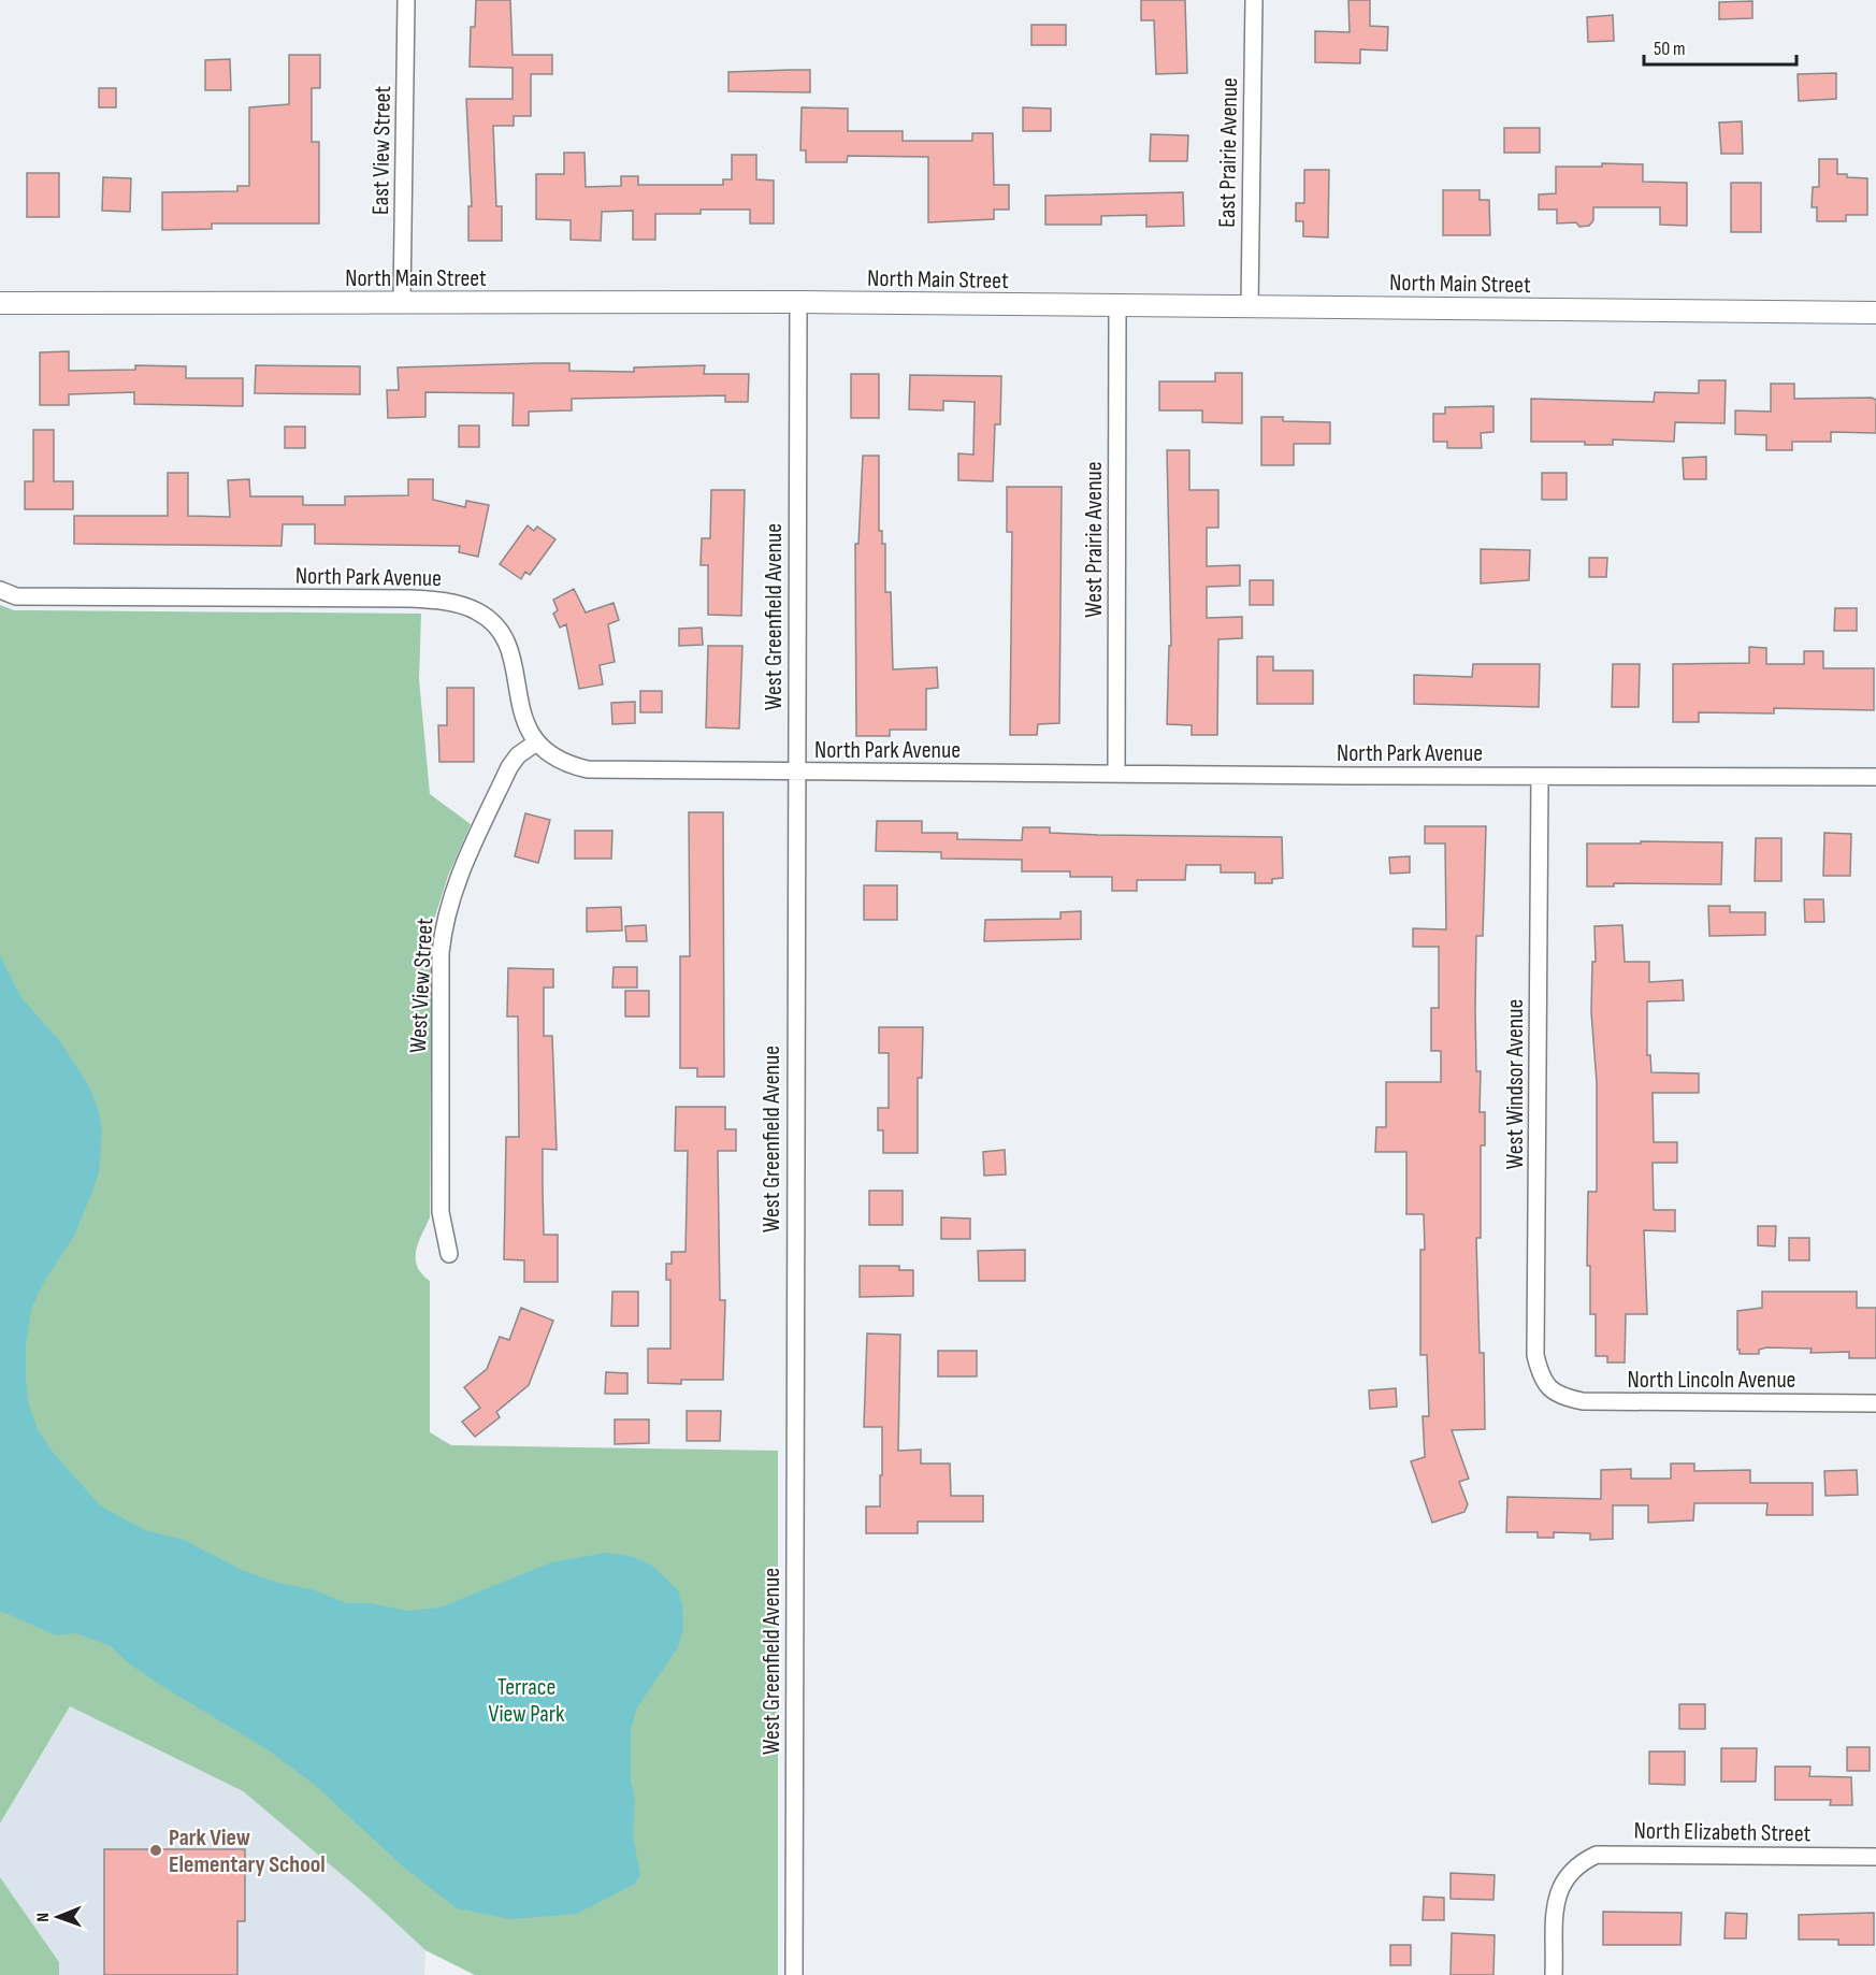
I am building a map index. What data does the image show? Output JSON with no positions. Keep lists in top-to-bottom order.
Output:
{
  "streets": {
    "street": [
      "East View Street",
      "East Prairie Avenue",
      "North Main Street",
      "West Prairie Avenue",
      "North Park Avenue",
      "West Greenfield Avenue",
      "West View Street",
      "West Windsor Avenue",
      "North Lincoln Avenue",
      "North Elizabeth Street"
    ]
  },
  "crossings": [
    ["East View Street", "North Main Street"],
    ["East Prairie Avenue", "North Main Street"],
    ["North Main Street", "West Prairie Avenue"],
    ["North Main Street", "West Greenfield Avenue"],
    ["West Prairie Avenue", "North Park Avenue"],
    ["North Park Avenue", "West Greenfield Avenue"],
    ["North Park Avenue", "West View Street"],
    ["North Park Avenue", "West Windsor Avenue"],
    ["West Windsor Avenue", "North Lincoln Avenue"]
  ],
  "parks": ["Terrace View Park"],
  "places": ["Park View Elementary School"],
  "scale_bar": "50 m",
  "north": "left"
}
